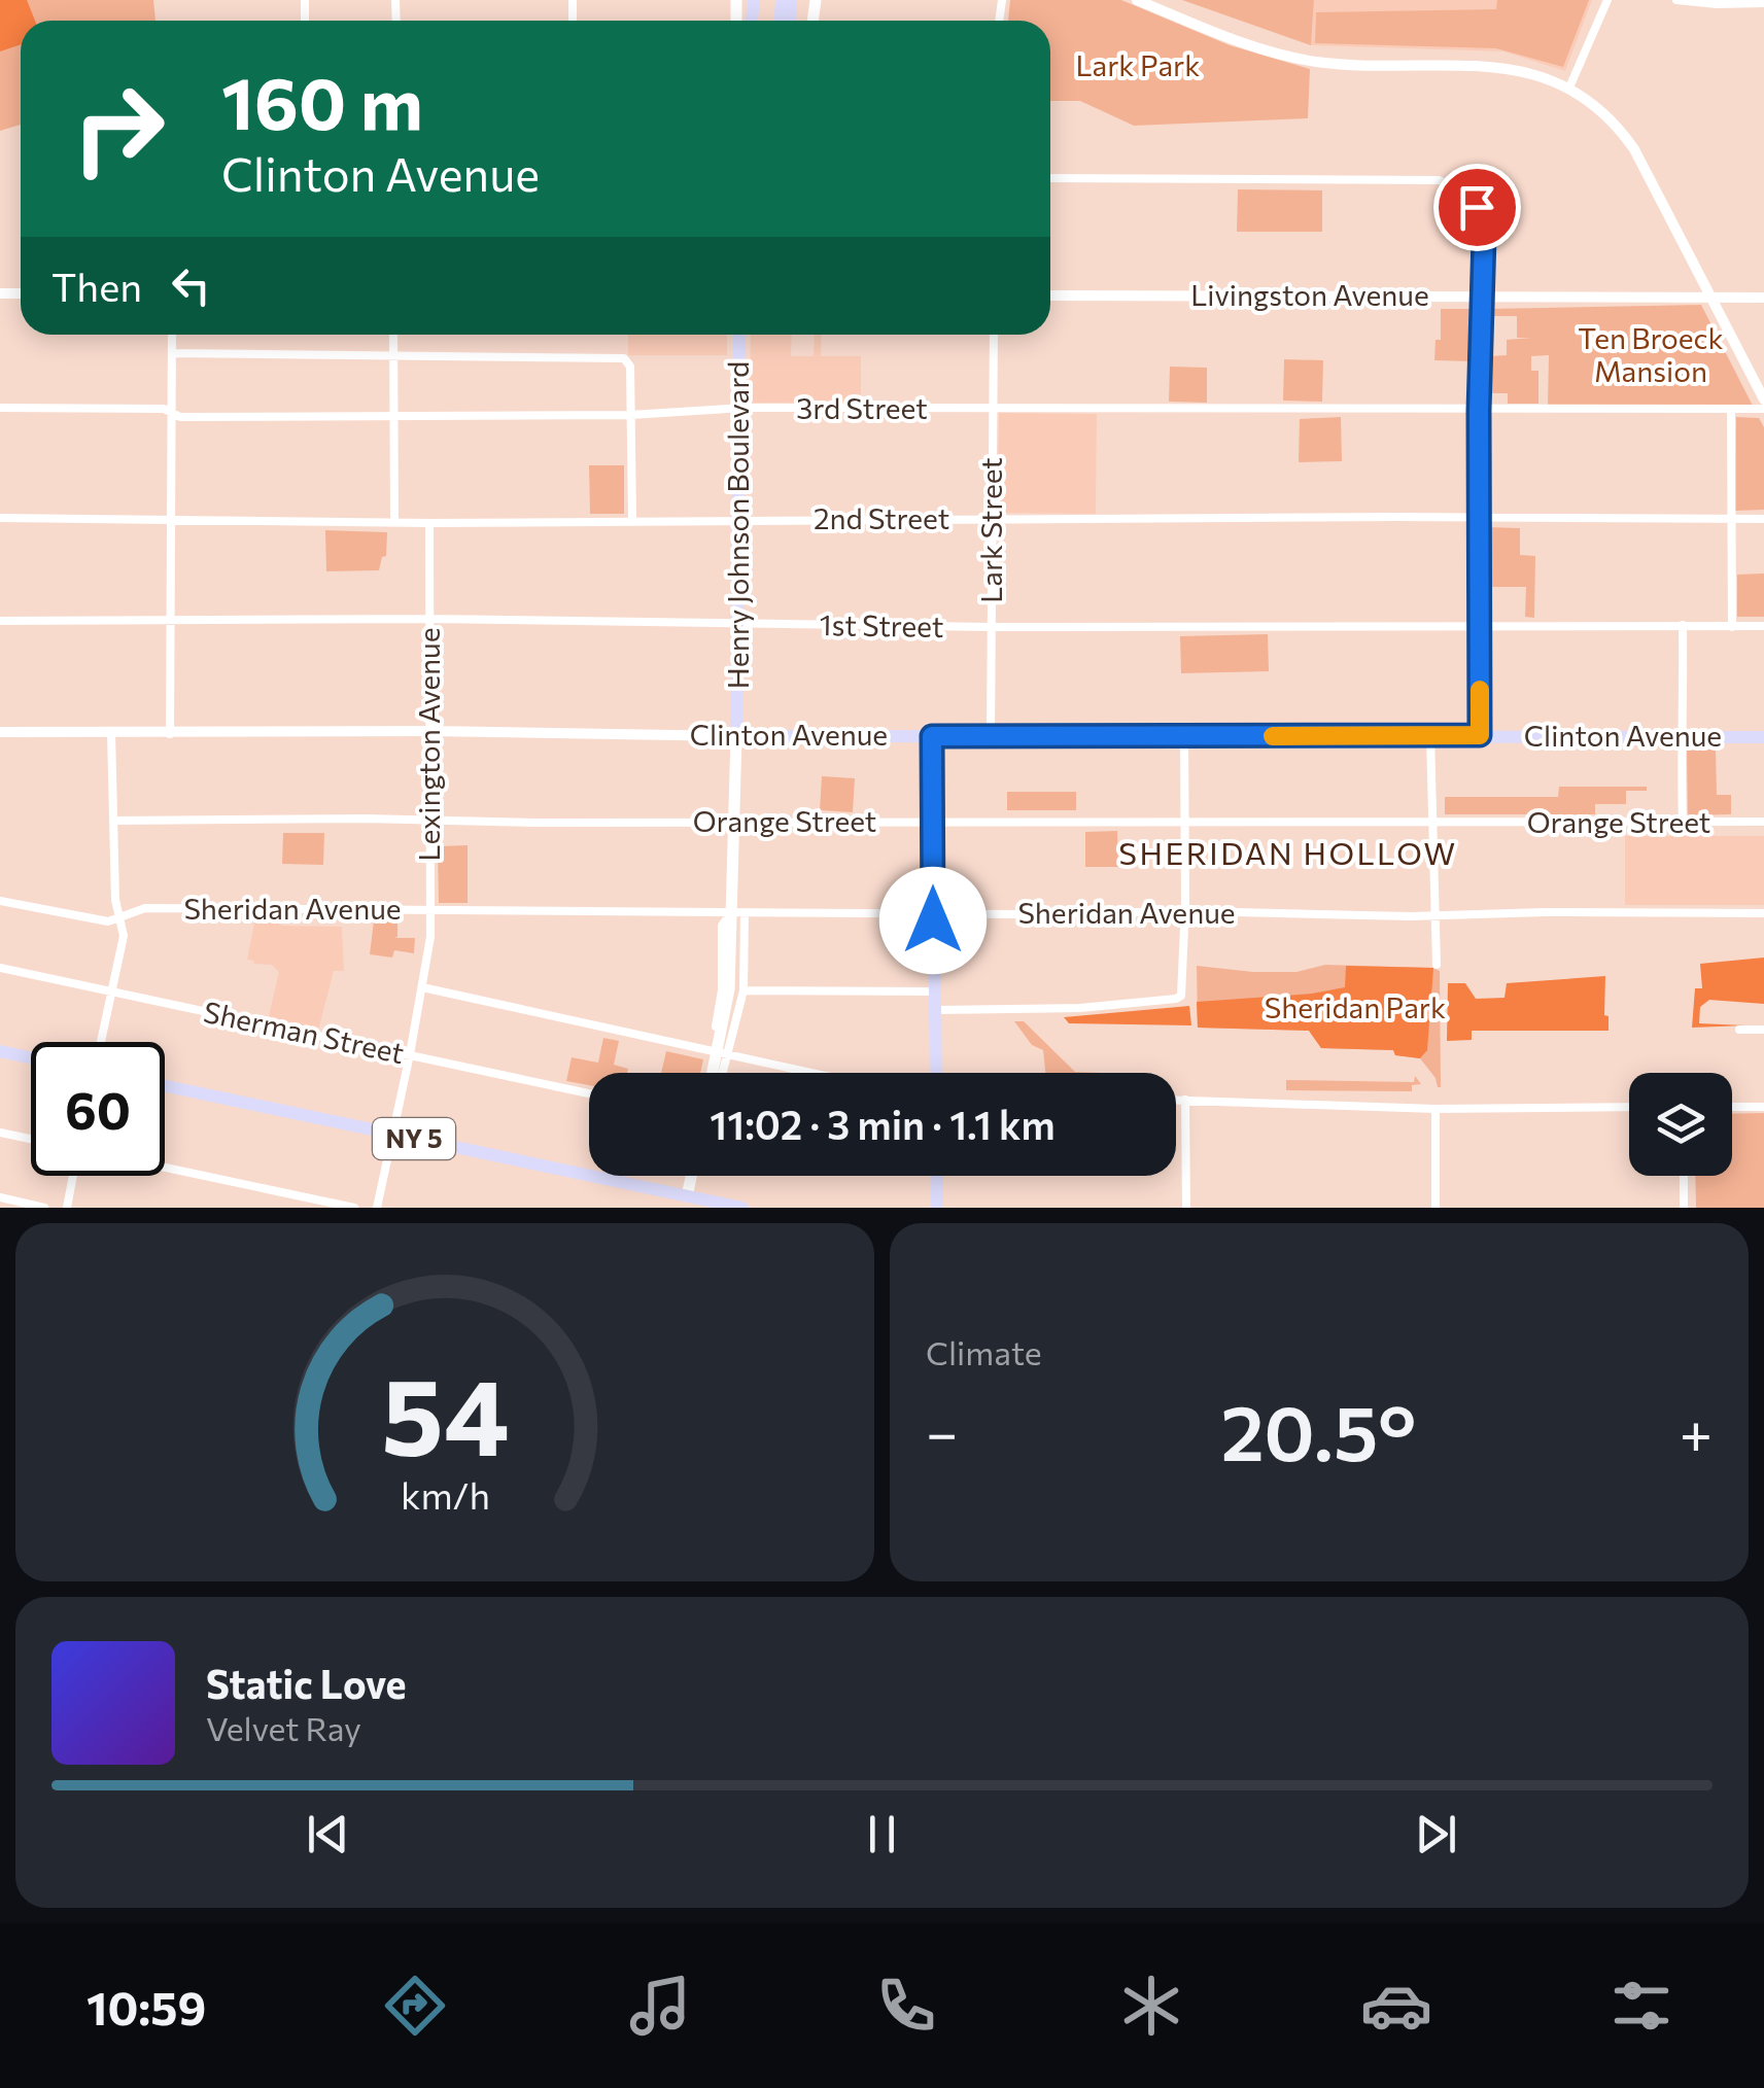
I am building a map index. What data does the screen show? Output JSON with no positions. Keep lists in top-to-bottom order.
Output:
{
  "streets": {
    "main road": ["Henry Johnson Boulevard", "Clinton Avenue", "NY 5"],
    "street": [
      "Livingston Avenue",
      "3rd Street",
      "2nd Street",
      "Lark Street",
      "1st Street",
      "Lexington Avenue",
      "Orange Street",
      "Sheridan Avenue",
      "Sherman Street"
    ]
  },
  "crossings": [
    ["3rd Street", "Henry Johnson Boulevard"],
    ["3rd Street", "Lark Street"],
    ["2nd Street", "Henry Johnson Boulevard"],
    ["2nd Street", "Lark Street"],
    ["2nd Street", "Lexington Avenue"],
    ["Henry Johnson Boulevard", "1st Street"],
    ["Henry Johnson Boulevard", "Clinton Avenue"],
    ["Henry Johnson Boulevard", "Orange Street"],
    ["Henry Johnson Boulevard", "Sheridan Avenue"],
    ["Lark Street", "1st Street"],
    ["Lark Street", "Clinton Avenue"],
    ["1st Street", "Lexington Avenue"],
    ["Clinton Avenue", "Lexington Avenue"],
    ["Lexington Avenue", "Orange Street"],
    ["Lexington Avenue", "Sheridan Avenue"],
    ["Lexington Avenue", "Sherman Street"],
    ["Lexington Avenue", "NY 5"]
  ],
  "districts": ["SHERIDAN HOLLOW"],
  "parks": ["Lark Park", "Ten Broeck Mansion", "Sheridan Park"],
  "page": {
    "turn": ["160 m", "Clinton Avenue"],
    "then": "Then",
    "limit": "60",
    "trip": "11:02 · 3 min · 1.1 km",
    "tile": "Climate",
    "heat": ["−", "20.5°", "+"],
    "song": ["Static Love", "Velvet Ray"],
    "tabs": "10:59",
    "gauge": ["54", "km/h"]
  }
}
